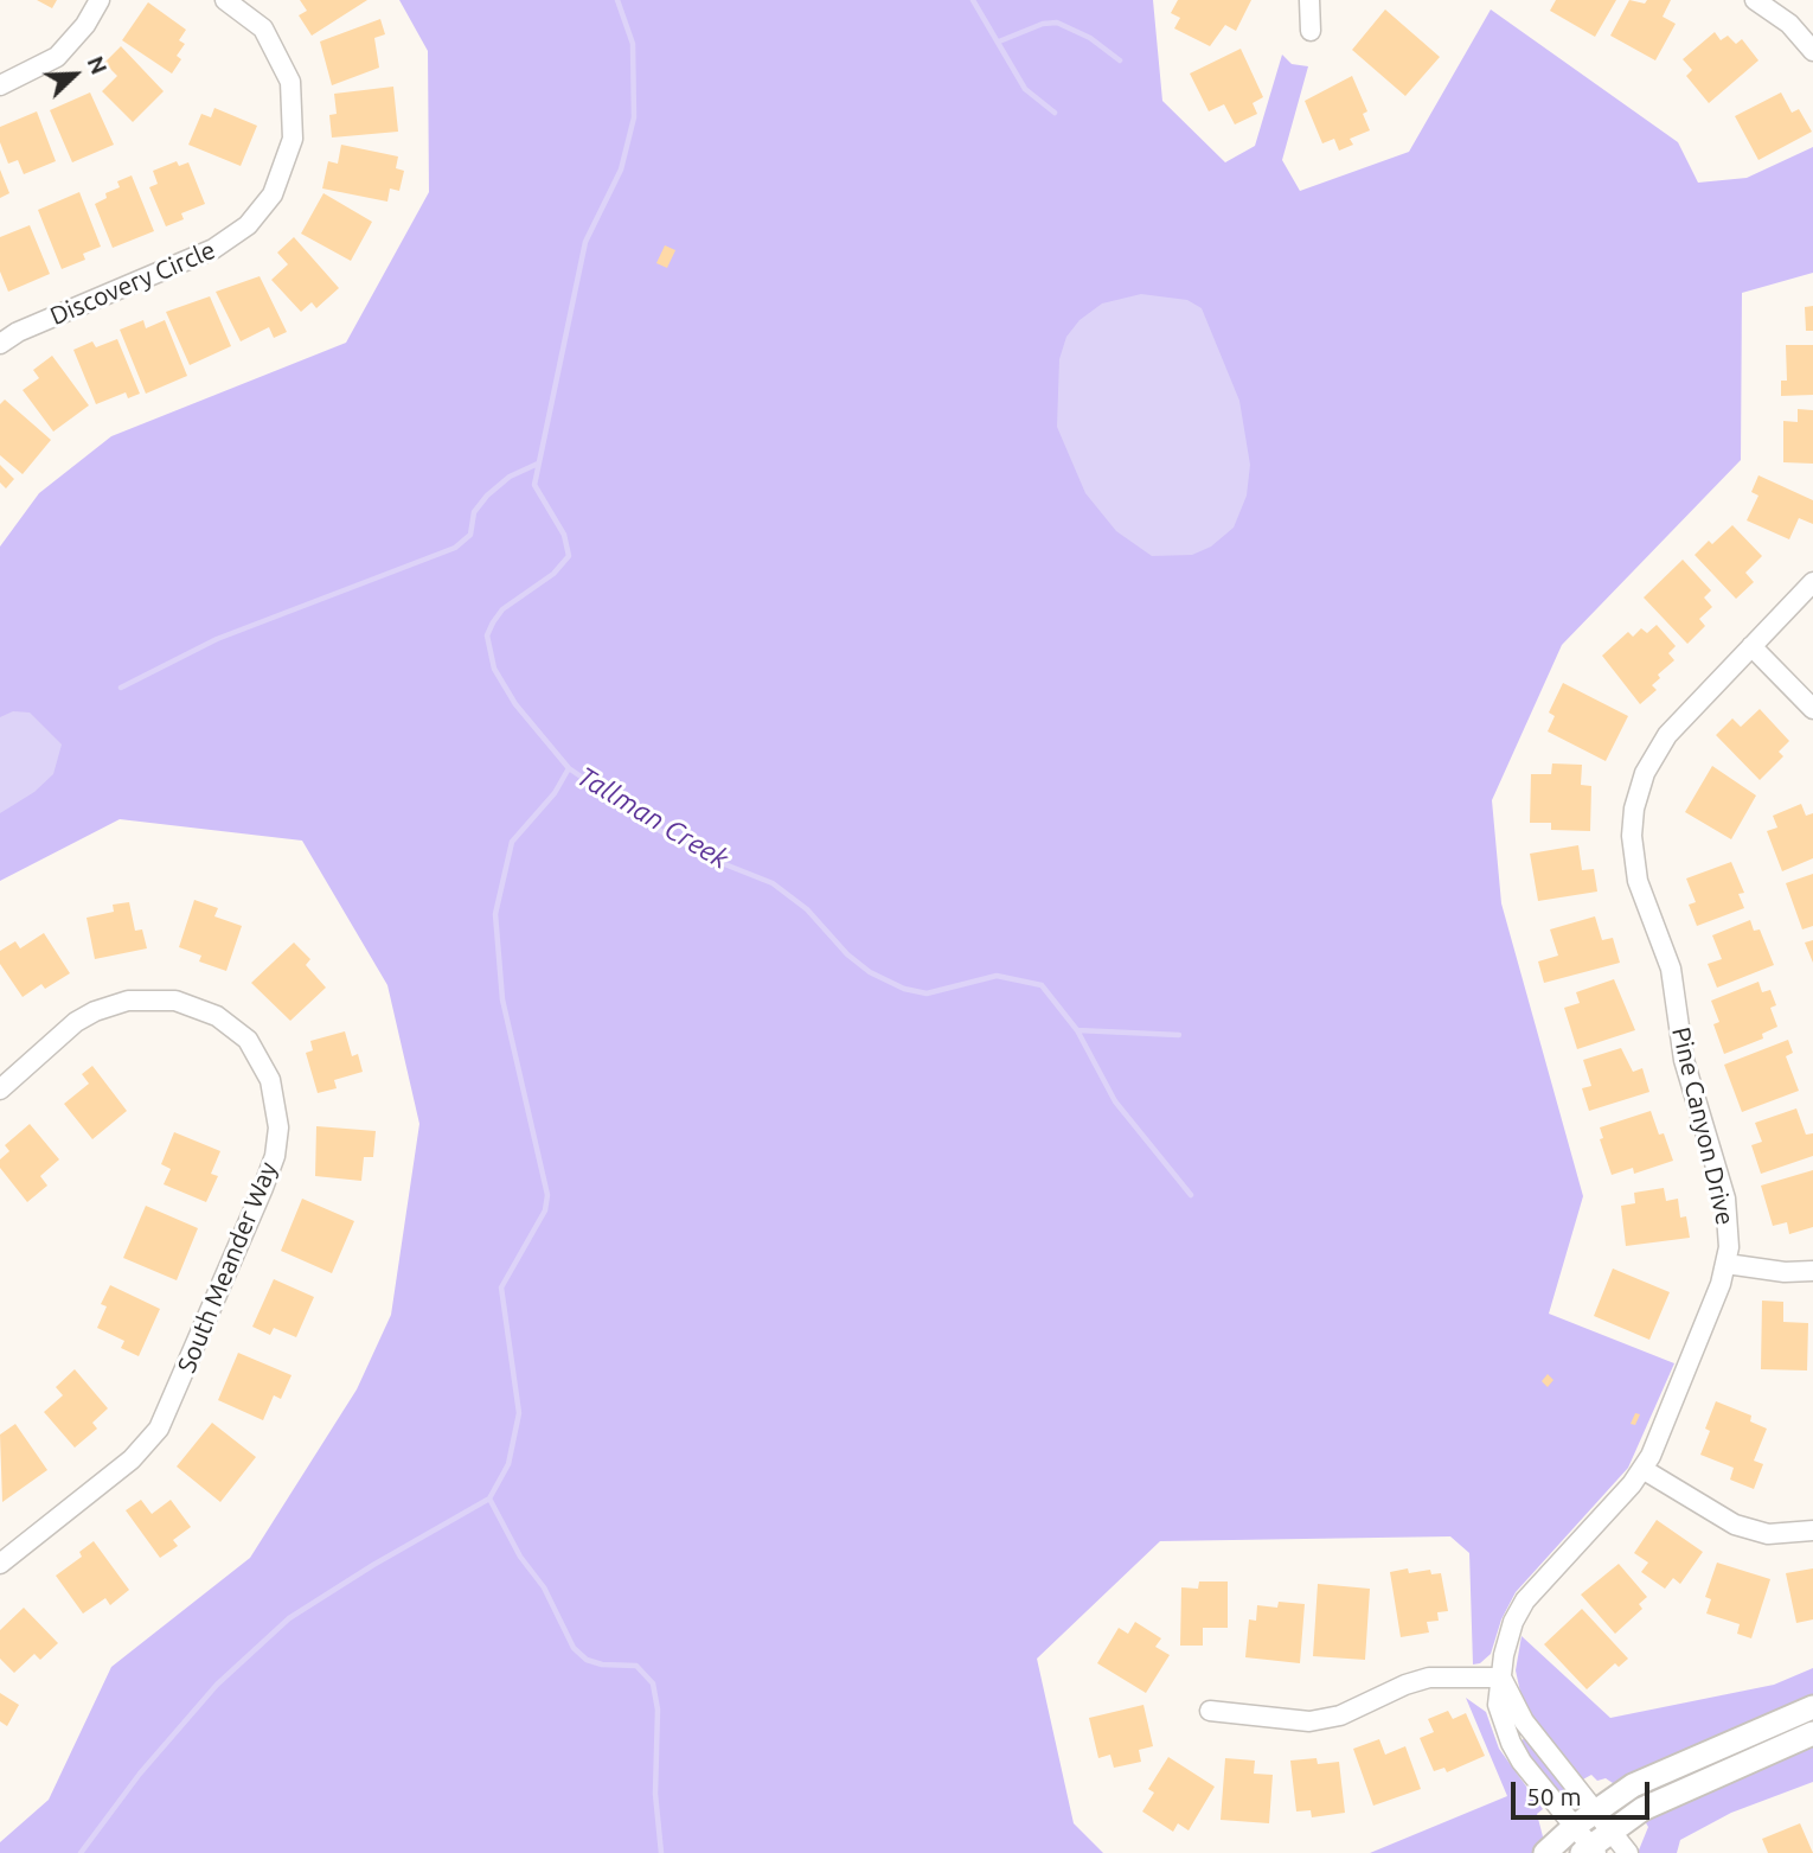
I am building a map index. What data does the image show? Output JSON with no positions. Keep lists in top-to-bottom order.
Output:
{
  "streets": {
    "street": ["Discovery Circle", "Pine Canyon Drive", "South Meander Way"]
  },
  "water": ["Tallman Creek"],
  "scale_bar": "50 m",
  "north": "top right"
}
